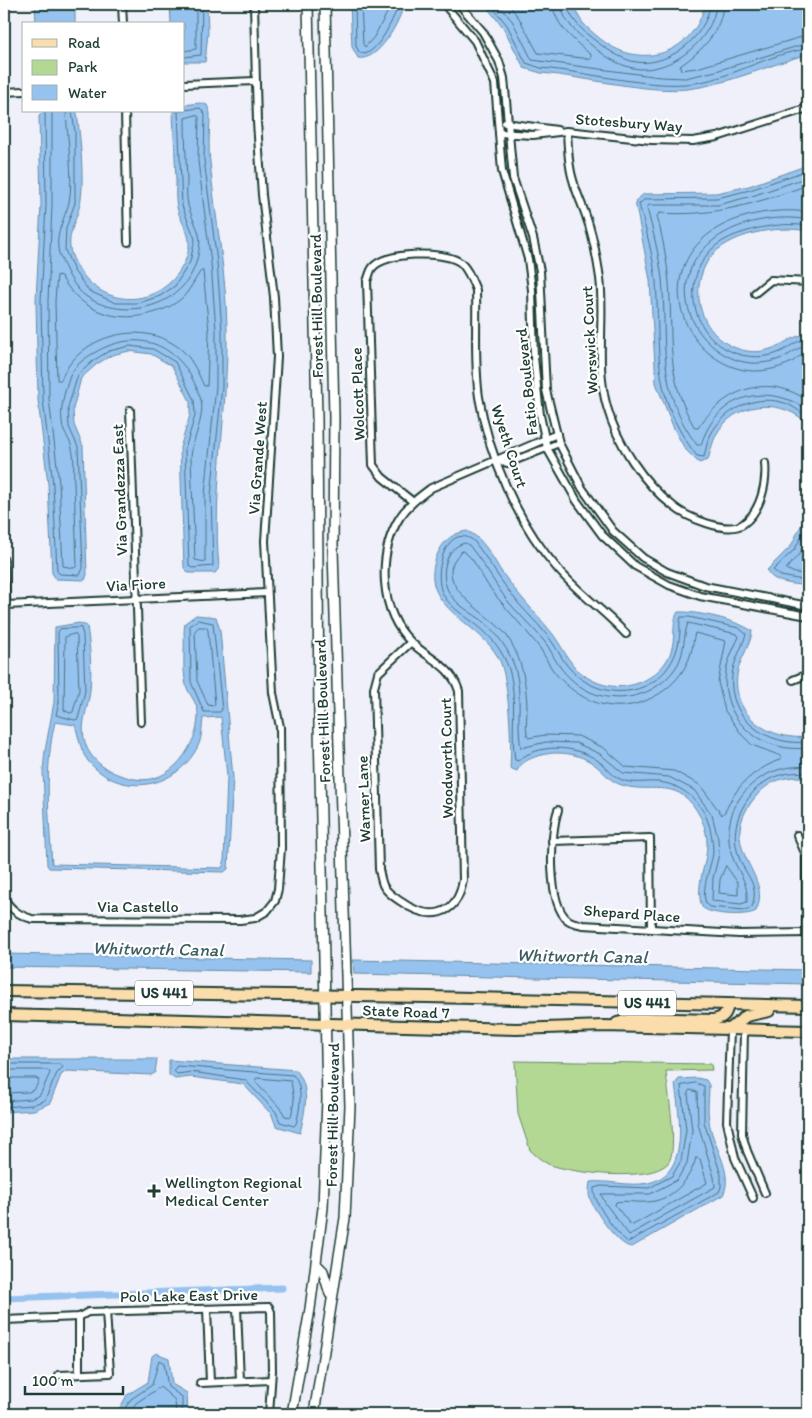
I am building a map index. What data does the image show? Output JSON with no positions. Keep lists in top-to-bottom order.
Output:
{
  "streets": {
    "main road": ["Forest Hill Boulevard", "US 441", "State Road 7"],
    "street": [
      "Stotesbury Way",
      "Worswick Court",
      "Fatio Boulevard",
      "Wolcott Place",
      "Wyeth Court",
      "Via Grande West",
      "Via Grandezza East",
      "Via Fiore",
      "Woodworth Court",
      "Warner Lane",
      "Via Castello",
      "Shepard Place",
      "Polo Lake East Drive"
    ]
  },
  "crossings": [
    ["Stotesbury Way", "Worswick Court"],
    ["Stotesbury Way", "Fatio Boulevard"],
    ["Forest Hill Boulevard", "State Road 7"],
    ["Fatio Boulevard", "Woodworth Court"],
    ["Wolcott Place", "Wyeth Court"],
    ["Wolcott Place", "Woodworth Court"],
    ["Wyeth Court", "Woodworth Court"],
    ["Via Grande West", "Via Fiore"],
    ["Via Grande West", "Via Castello"],
    ["Via Grandezza East", "Via Fiore"],
    ["Woodworth Court", "Warner Lane"]
  ],
  "water": ["Whitworth Canal"],
  "places": {
    "health": ["Wellington Regional Medical Center"]
  },
  "legend": ["Road", "Park", "Water"],
  "scale_bar": "100 m"
}
